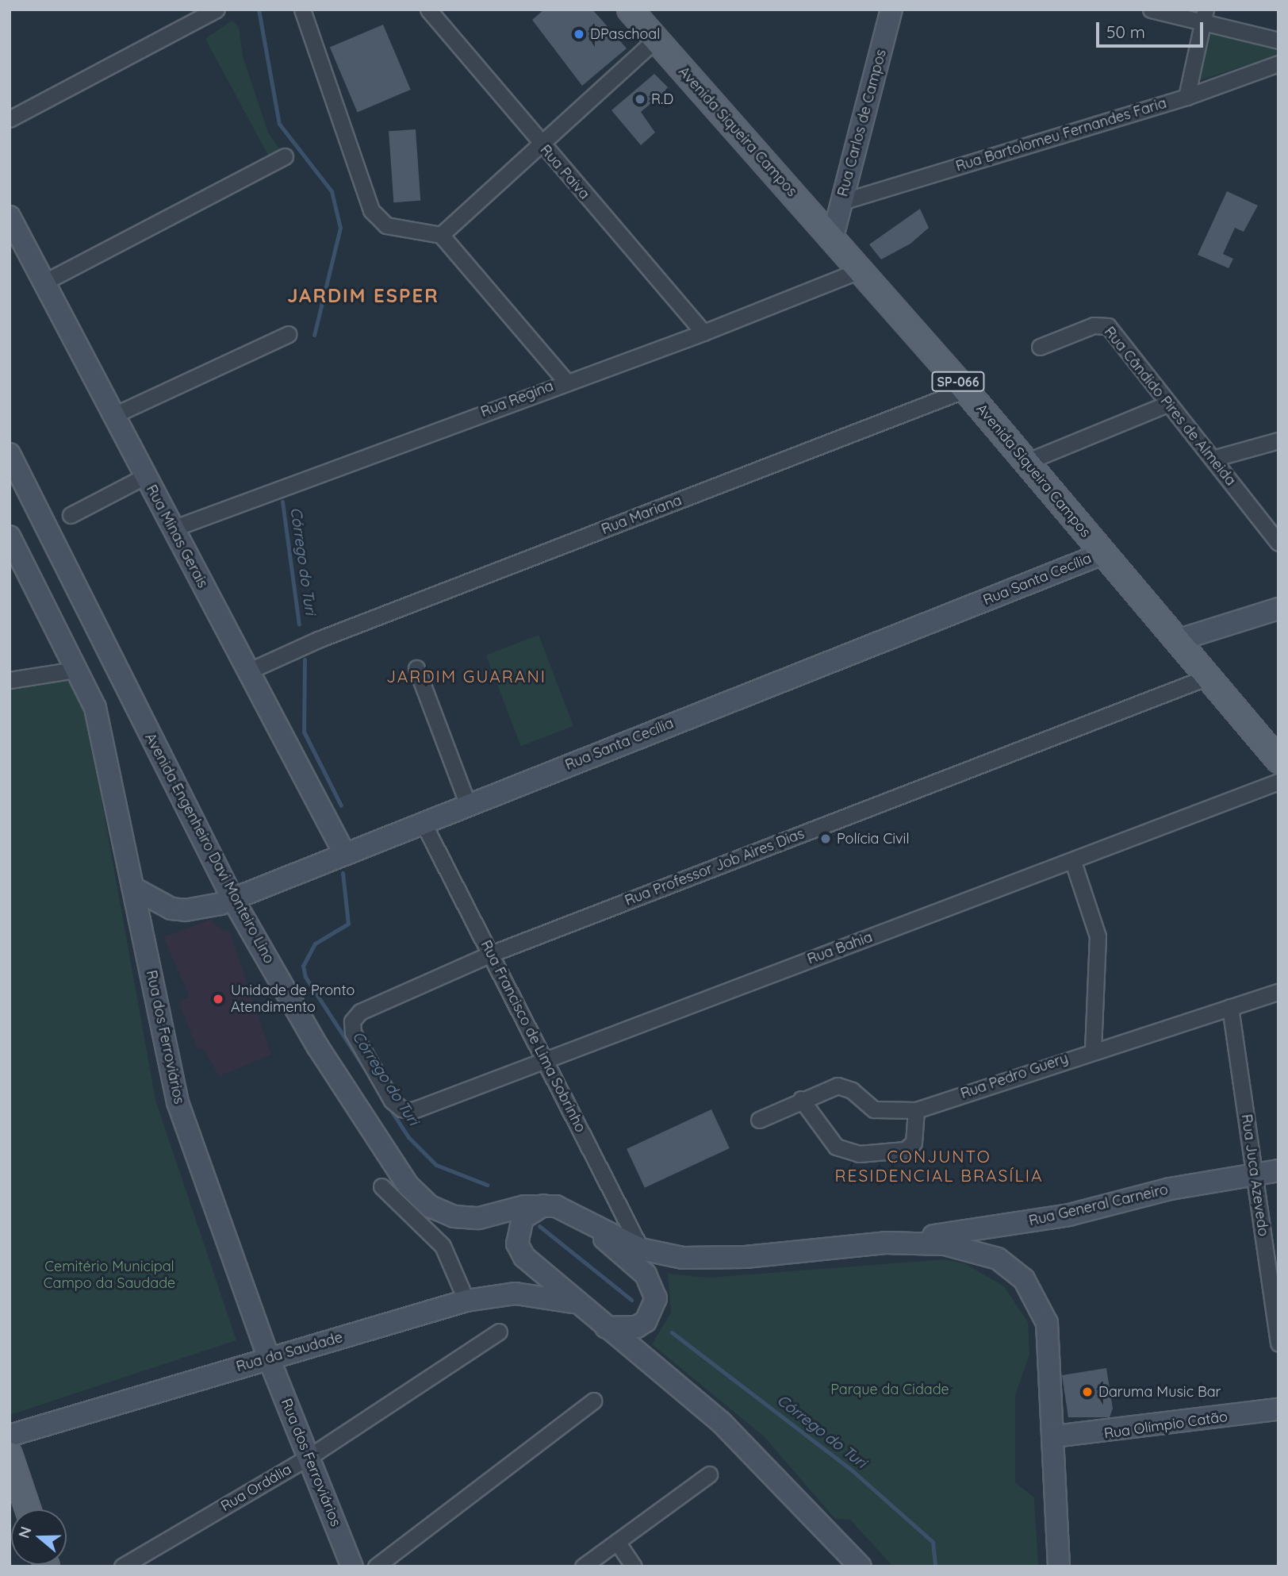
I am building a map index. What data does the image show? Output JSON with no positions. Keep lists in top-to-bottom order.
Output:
{
  "streets": {
    "main road": ["Avenida Siqueira Campos", "SP-066"],
    "street": [
      "Rua Carlos de Campos",
      "Rua Bartolomeu Fernandes Faria",
      "Rua Paiva",
      "Rua Regina",
      "Rua Cândido Pires de Almeida",
      "Rua Mariana",
      "Rua Minas Gerais",
      "Rua Santa Cecília",
      "Avenida Engenheiro Davi Monteiro Lino",
      "Rua Professor Job Aires Dias",
      "Rua Bahia",
      "Rua Francisco de Lima Sobrinho",
      "Rua dos Ferroviários",
      "Rua Pedro Guery",
      "Rua Juca Azevedo",
      "Rua General Carneiro",
      "Rua da Saudade",
      "Rua Olímpio Catão",
      "Rua Ordália"
    ]
  },
  "crossings": [
    ["Rua Carlos de Campos", "Avenida Siqueira Campos"],
    ["Rua Carlos de Campos", "Rua Bartolomeu Fernandes Faria"],
    ["Avenida Siqueira Campos", "Rua Regina"],
    ["Avenida Siqueira Campos", "Rua Mariana"],
    ["Avenida Siqueira Campos", "Rua Santa Cecília"],
    ["Avenida Siqueira Campos", "Rua Professor Job Aires Dias"],
    ["Rua Paiva", "Rua Regina"],
    ["Rua Regina", "Rua Minas Gerais"],
    ["Rua Mariana", "Rua Minas Gerais"],
    ["Rua Minas Gerais", "Rua Santa Cecília"],
    ["Rua Santa Cecília", "Avenida Engenheiro Davi Monteiro Lino"],
    ["Rua Santa Cecília", "Rua Francisco de Lima Sobrinho"],
    ["Rua Santa Cecília", "Rua dos Ferroviários"],
    ["Rua Professor Job Aires Dias", "Rua Bahia"],
    ["Rua Professor Job Aires Dias", "Rua Francisco de Lima Sobrinho"],
    ["Rua Bahia", "Rua Francisco de Lima Sobrinho"],
    ["Rua dos Ferroviários", "Rua da Saudade"],
    ["Rua dos Ferroviários", "Rua Ordália"],
    ["Rua Pedro Guery", "Rua Juca Azevedo"],
    ["Rua Juca Azevedo", "Rua General Carneiro"]
  ],
  "districts": ["JARDIM ESPER", "JARDIM GUARANI", "CONJUNTO RESIDENCIAL BRASÍLIA"],
  "water": ["Córrego do Turi"],
  "parks": ["Cemitério Municipal Campo da Saudade", "Parque da Cidade"],
  "places": [
    "DPaschoal",
    "R.D",
    "Polícia Civil",
    "Unidade de Pronto Atendimento",
    "Daruma Music Bar"
  ],
  "scale_bar": "50 m",
  "north": "left"
}
